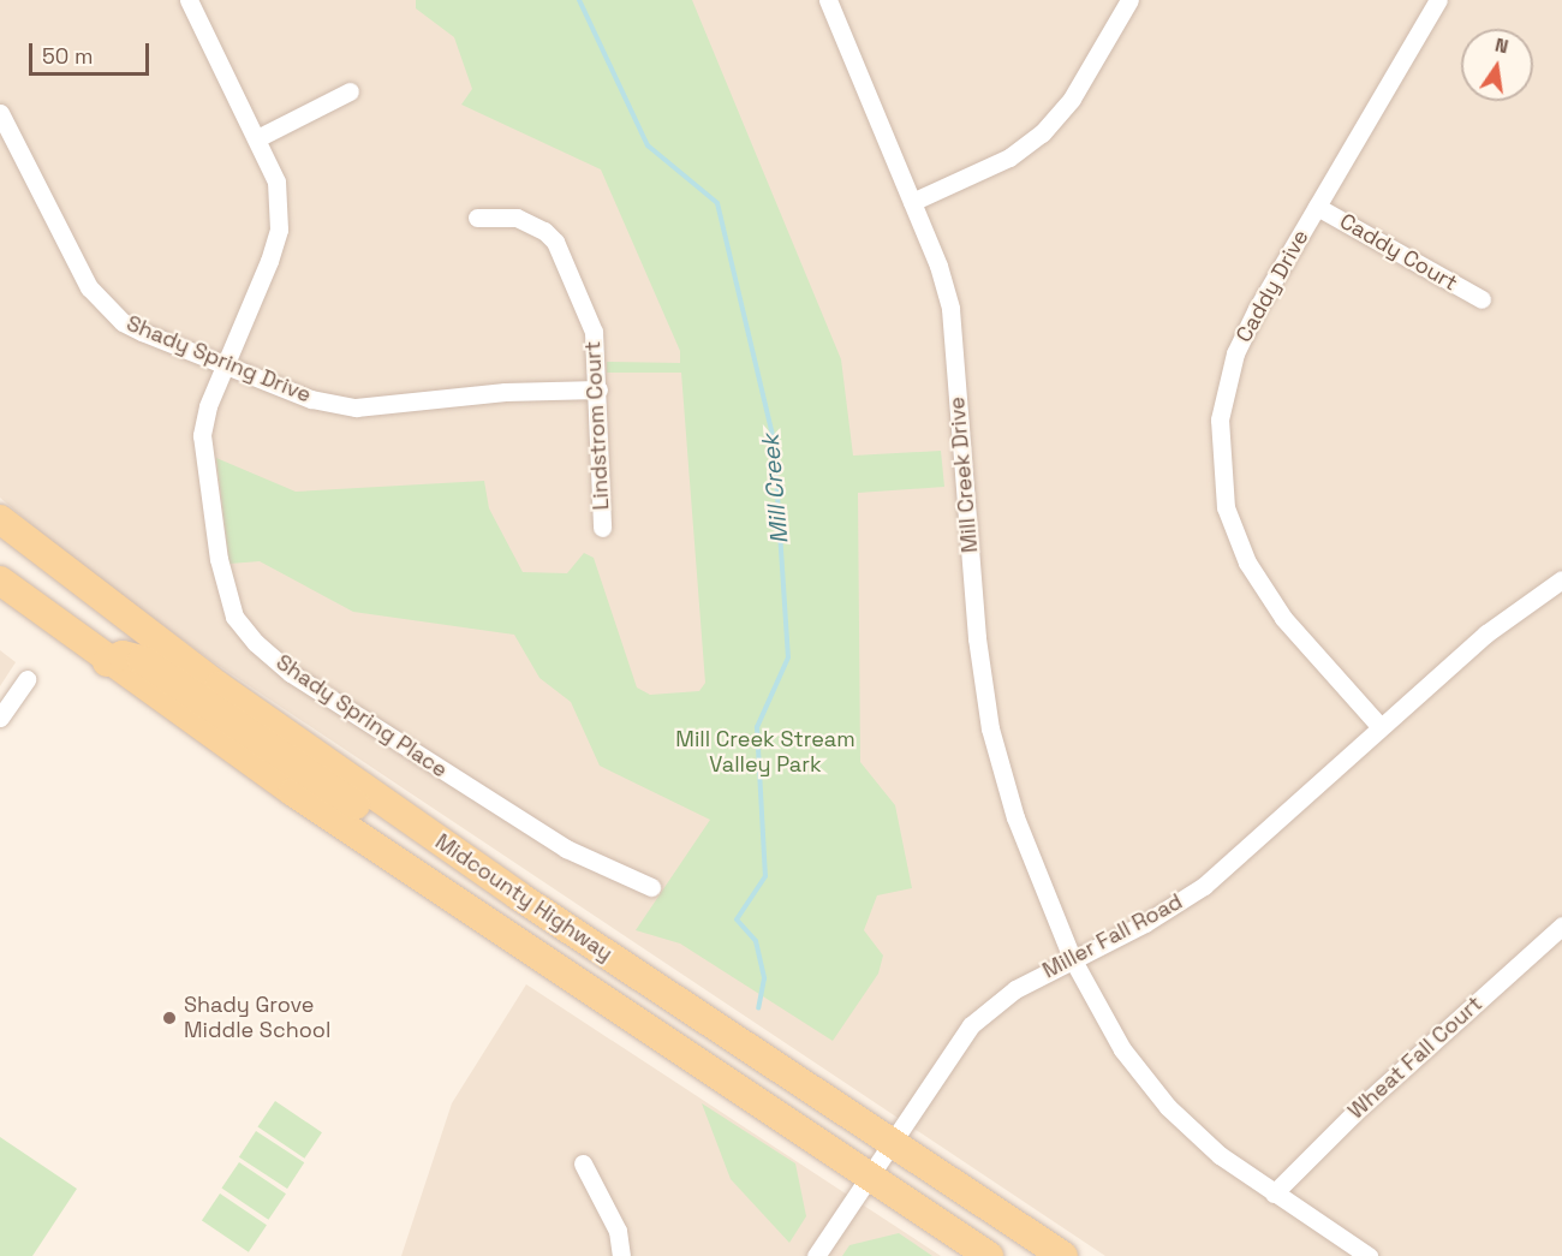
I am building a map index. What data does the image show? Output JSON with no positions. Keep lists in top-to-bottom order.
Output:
{
  "streets": {
    "main road": ["Midcounty Highway"],
    "street": [
      "Caddy Court",
      "Caddy Drive",
      "Shady Spring Drive",
      "Lindstrom Court",
      "Mill Creek Drive",
      "Shady Spring Place",
      "Miller Fall Road",
      "Wheat Fall Court"
    ]
  },
  "crossings": [
    ["Caddy Court", "Caddy Drive"],
    ["Caddy Drive", "Miller Fall Road"],
    ["Shady Spring Drive", "Lindstrom Court"],
    ["Shady Spring Drive", "Shady Spring Place"],
    ["Mill Creek Drive", "Miller Fall Road"],
    ["Mill Creek Drive", "Wheat Fall Court"],
    ["Midcounty Highway", "Miller Fall Road"]
  ],
  "water": ["Mill Creek"],
  "parks": ["Mill Creek Stream Valley Park"],
  "places": ["Shady Grove Middle School"],
  "scale_bar": "50 m",
  "north": "top"
}
